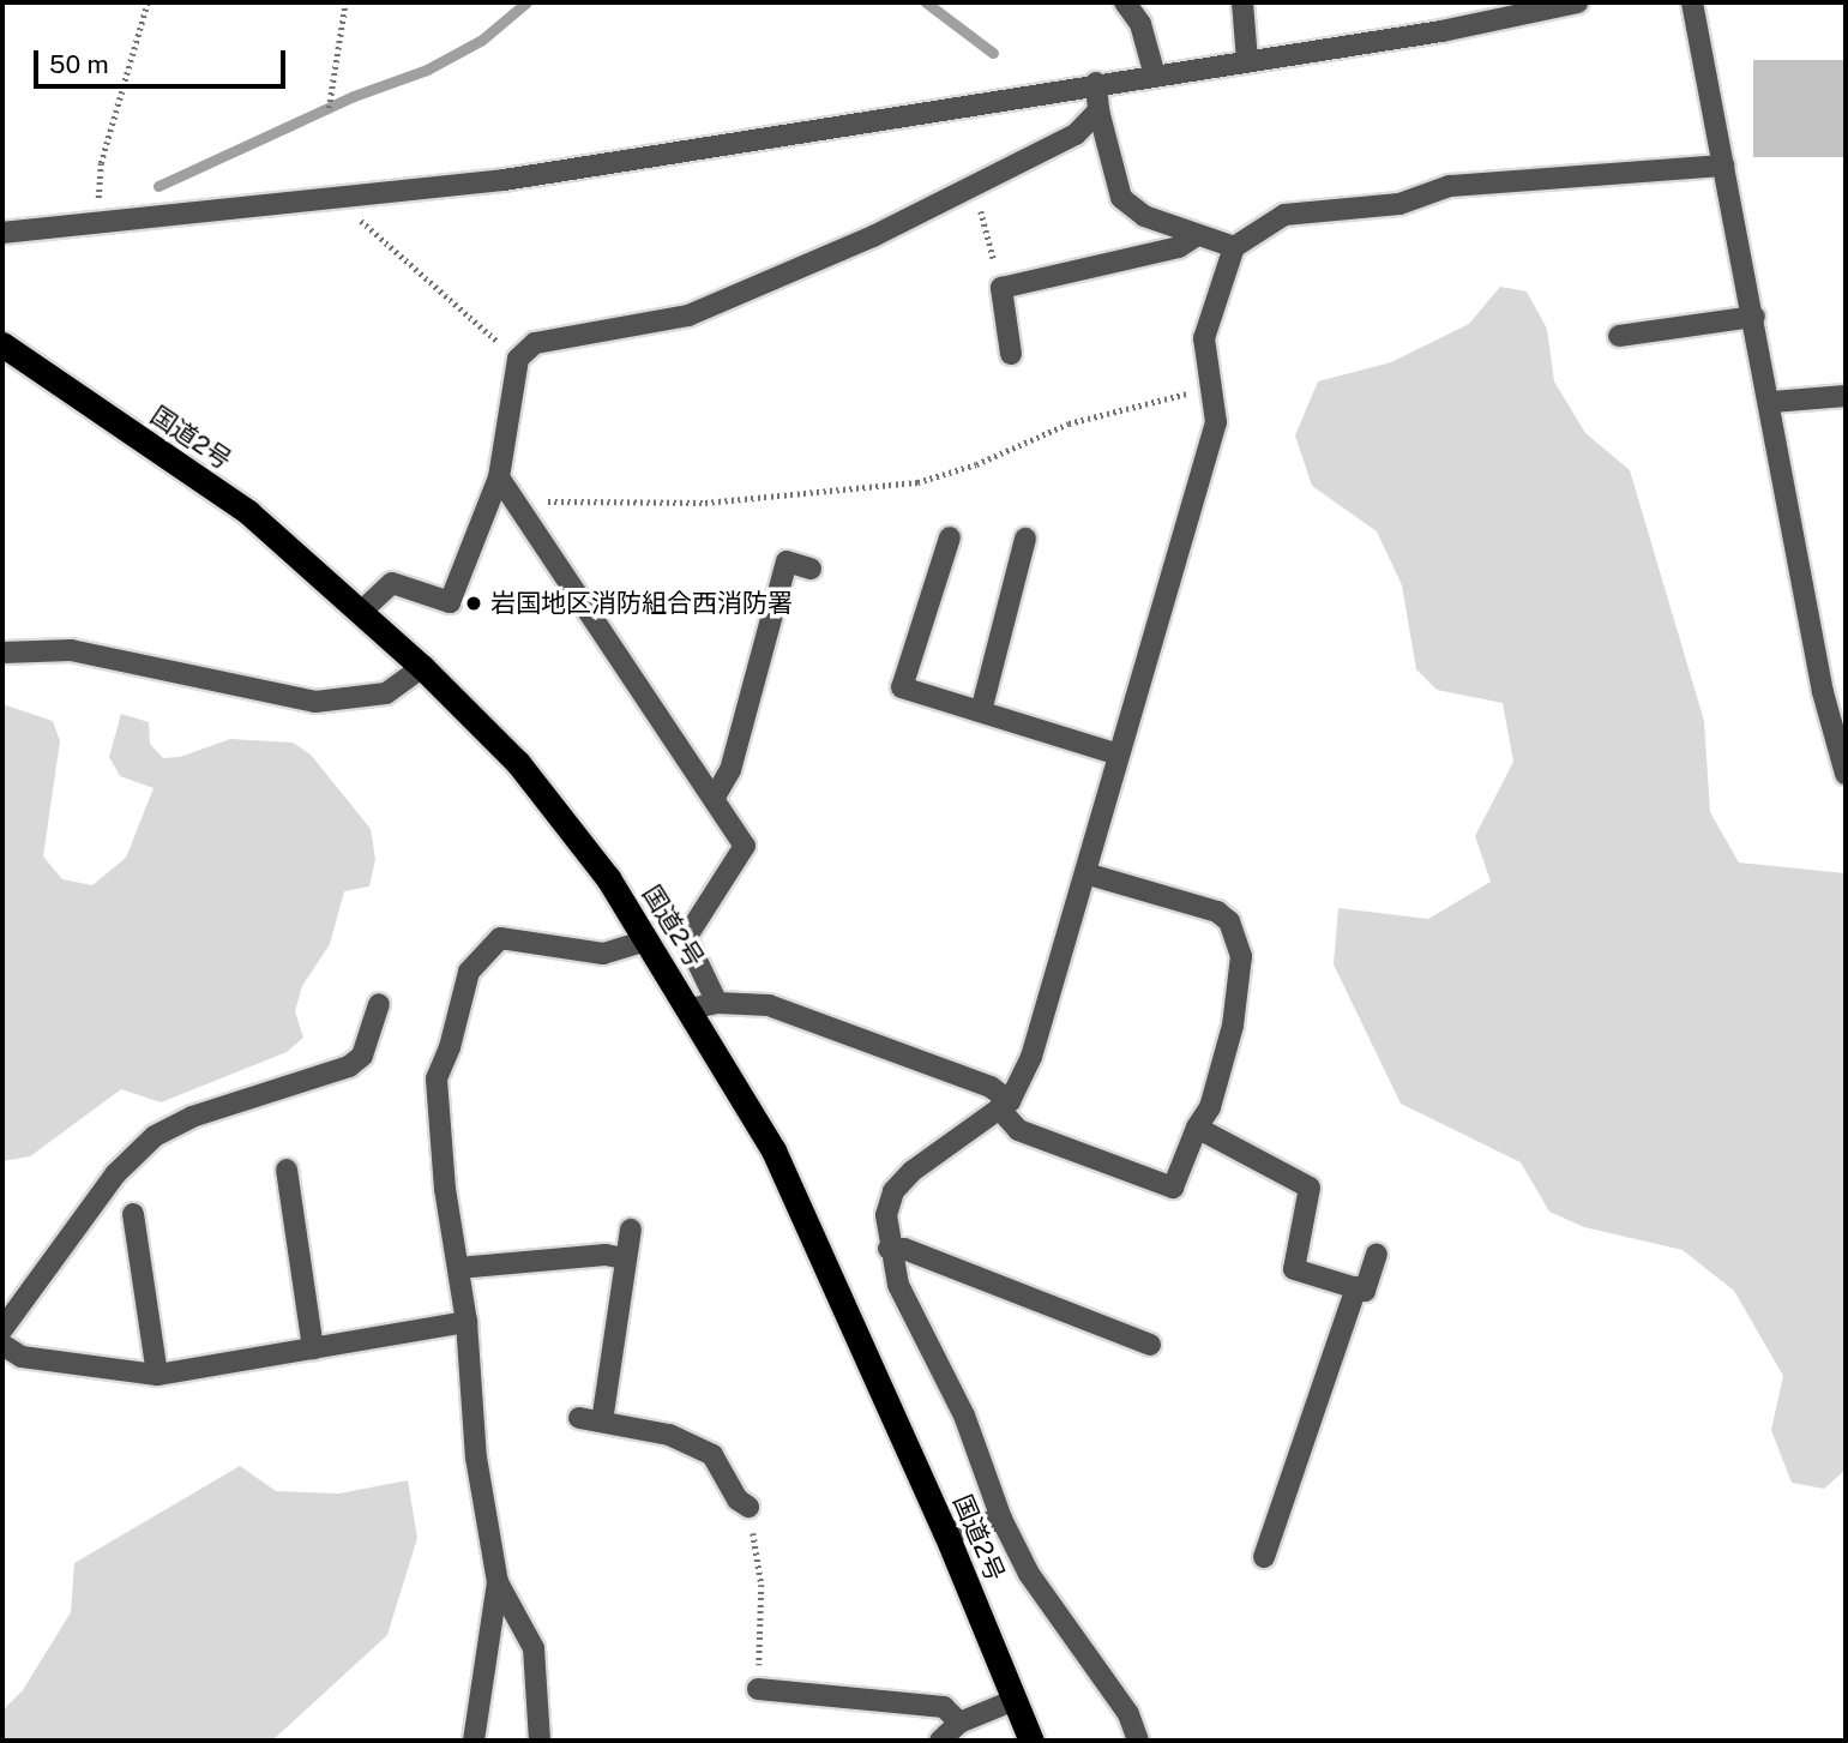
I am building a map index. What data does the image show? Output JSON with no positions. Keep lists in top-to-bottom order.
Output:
{
  "streets": {
    "highway": ["国道2号"]
  },
  "places": ["岩国地区消防組合西消防署"],
  "scale_bar": "50 m"
}
